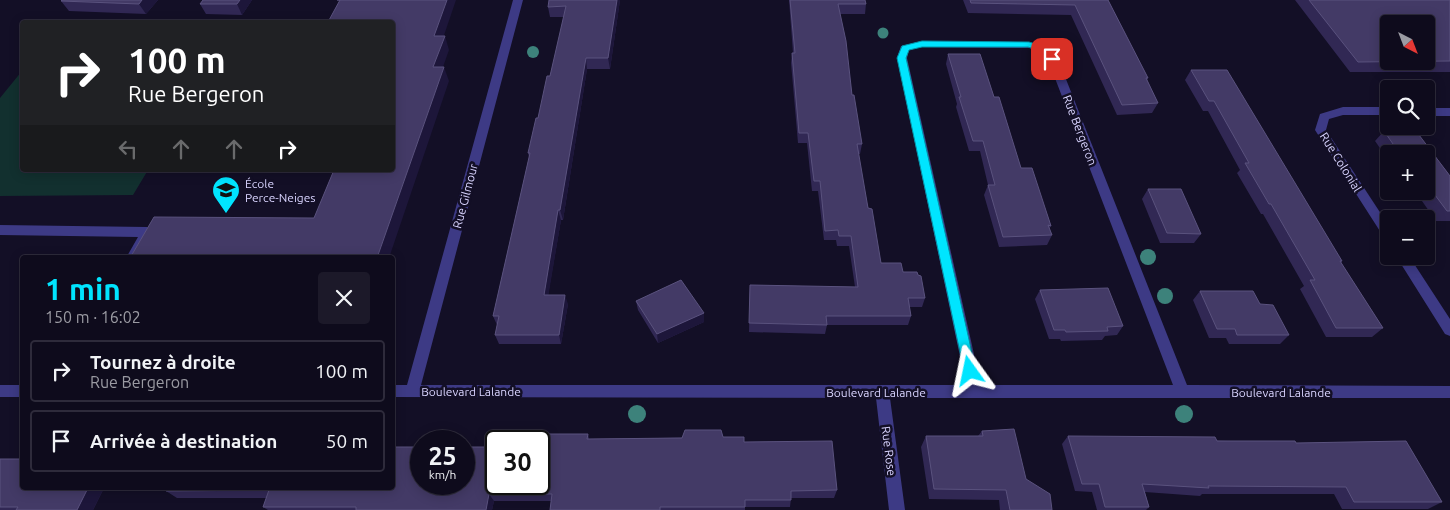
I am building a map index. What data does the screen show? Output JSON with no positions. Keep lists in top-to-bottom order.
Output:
{
  "streets": {
    "street": [
      "Rue Bergeron",
      "Rue Colonial",
      "Rue Gilmour",
      "Boulevard Lalande",
      "Rue Rose"
    ]
  },
  "crossings": [
    ["Rue Bergeron", "Boulevard Lalande"],
    ["Rue Gilmour", "Boulevard Lalande"],
    ["Boulevard Lalande", "Rue Rose"]
  ],
  "places": {
    "school or university": ["École Perce-Neiges"]
  },
  "north": "bottom right",
  "page": {
    "map_buttons": ["+", "−"],
    "turn": ["100 m", "Rue Bergeron"],
    "heading": ["1 min", "150 m · 16:02"],
    "list": [
      {
        "name": "Tournez à droite",
        "note": "Rue Bergeron",
        "value": "100 m"
      },
      {
        "name": "Arrivée à destination",
        "value": "50 m"
      }
    ],
    "speed": "25 km/h",
    "limit": "30"
  }
}
